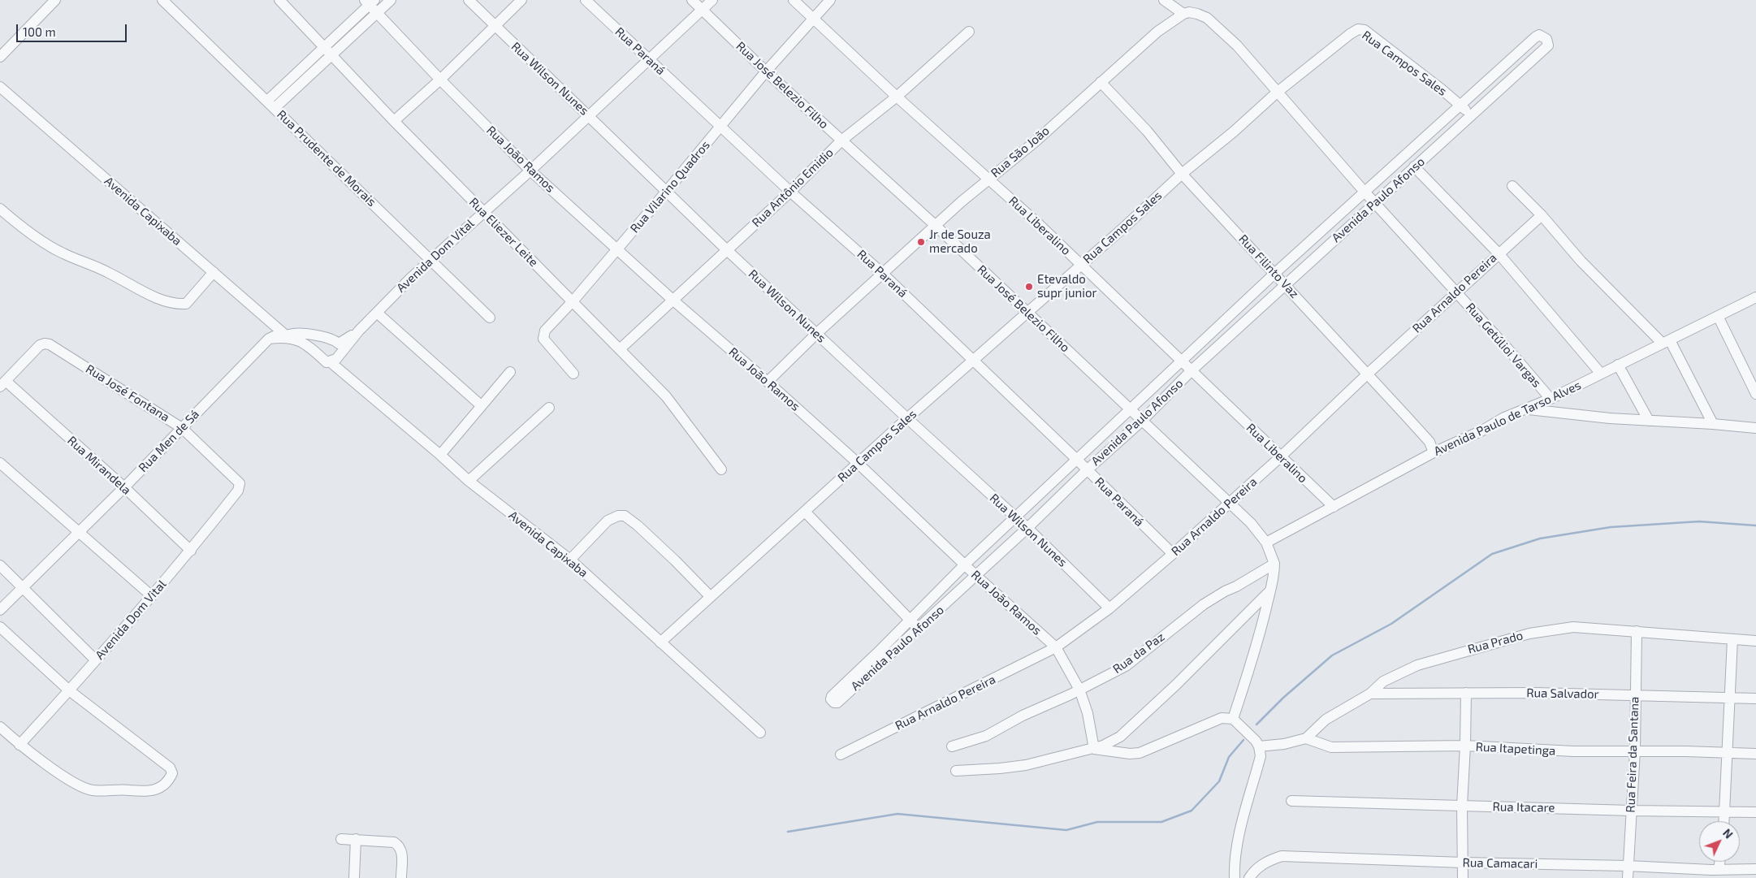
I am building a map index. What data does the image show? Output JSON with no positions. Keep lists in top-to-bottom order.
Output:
{
  "streets": {
    "street": [
      "Rua Paraná",
      "Rua Campos Sales",
      "Rua Wilson Nunes",
      "Rua José Belezio Filho",
      "Rua São João",
      "Rua Prudente de Morais",
      "Rua João Ramos",
      "Rua Vilarino Quadros",
      "Rua Antônio Emidio",
      "Avenida Paulo Afonso",
      "Avenida Capixaba",
      "Rua Liberalino",
      "Rua Eliezer Leite",
      "Avenida Dom Vital",
      "Rua Filinto Vaz",
      "Rua Arnaldo Pereira",
      "Rua Getúlioi Vargas",
      "Rua José Fontana",
      "Avenida Paulo de Tarso Alves",
      "Rua Men de Sá",
      "Rua Mirandela",
      "Rua Prado",
      "Rua da Paz",
      "Rua Salvador",
      "Rua Itapetinga",
      "Rua Feira da Santana",
      "Rua Itacare",
      "Rua Camacari"
    ]
  },
  "crossings": [
    ["Rua Paraná", "Rua Campos Sales"],
    ["Rua Paraná", "Rua São João"],
    ["Rua Paraná", "Rua Vilarino Quadros"],
    ["Rua Paraná", "Rua Antônio Emidio"],
    ["Rua Paraná", "Avenida Paulo Afonso"],
    ["Rua Paraná", "Avenida Dom Vital"],
    ["Rua Paraná", "Rua Arnaldo Pereira"],
    ["Rua Campos Sales", "Rua Wilson Nunes"],
    ["Rua Campos Sales", "Rua José Belezio Filho"],
    ["Rua Campos Sales", "Rua João Ramos"],
    ["Rua Campos Sales", "Avenida Paulo Afonso"],
    ["Rua Campos Sales", "Avenida Capixaba"],
    ["Rua Campos Sales", "Rua Liberalino"],
    ["Rua Campos Sales", "Rua Filinto Vaz"],
    ["Rua Campos Sales", "Rua Getúlioi Vargas"],
    ["Rua Wilson Nunes", "Rua São João"],
    ["Rua Wilson Nunes", "Rua Vilarino Quadros"],
    ["Rua Wilson Nunes", "Rua Antônio Emidio"],
    ["Rua Wilson Nunes", "Avenida Paulo Afonso"],
    ["Rua Wilson Nunes", "Avenida Dom Vital"],
    ["Rua Wilson Nunes", "Rua Arnaldo Pereira"],
    ["Rua José Belezio Filho", "Rua São João"],
    ["Rua José Belezio Filho", "Rua Vilarino Quadros"],
    ["Rua José Belezio Filho", "Rua Antônio Emidio"],
    ["Rua José Belezio Filho", "Avenida Paulo Afonso"],
    ["Rua José Belezio Filho", "Avenida Dom Vital"],
    ["Rua José Belezio Filho", "Rua Arnaldo Pereira"],
    ["Rua São João", "Rua João Ramos"],
    ["Rua São João", "Rua Liberalino"],
    ["Rua São João", "Rua Filinto Vaz"],
    ["Rua Prudente de Morais", "Avenida Dom Vital"],
    ["Rua João Ramos", "Rua Vilarino Quadros"],
    ["Rua João Ramos", "Rua Antônio Emidio"],
    ["Rua João Ramos", "Avenida Paulo Afonso"],
    ["Rua João Ramos", "Avenida Dom Vital"],
    ["Rua João Ramos", "Rua Arnaldo Pereira"],
    ["Rua João Ramos", "Rua da Paz"],
    ["Rua Vilarino Quadros", "Rua Liberalino"],
    ["Rua Vilarino Quadros", "Rua Eliezer Leite"],
    ["Rua Antônio Emidio", "Rua Liberalino"],
    ["Rua Antônio Emidio", "Rua Eliezer Leite"],
    ["Avenida Paulo Afonso", "Rua Liberalino"],
    ["Avenida Paulo Afonso", "Rua Filinto Vaz"],
    ["Avenida Paulo Afonso", "Rua Getúlioi Vargas"],
    ["Avenida Capixaba", "Avenida Dom Vital"],
    ["Avenida Capixaba", "Rua Men de Sá"],
    ["Rua Liberalino", "Rua Arnaldo Pereira"],
    ["Rua Liberalino", "Avenida Paulo de Tarso Alves"],
    ["Rua Eliezer Leite", "Avenida Dom Vital"],
    ["Avenida Dom Vital", "Rua José Fontana"],
    ["Avenida Dom Vital", "Rua Mirandela"],
    ["Rua Filinto Vaz", "Rua Arnaldo Pereira"],
    ["Rua Filinto Vaz", "Avenida Paulo de Tarso Alves"],
    ["Rua Arnaldo Pereira", "Rua Getúlioi Vargas"],
    ["Rua Getúlioi Vargas", "Avenida Paulo de Tarso Alves"],
    ["Rua José Fontana", "Rua Men de Sá"],
    ["Rua José Fontana", "Rua Mirandela"],
    ["Rua Men de Sá", "Rua Mirandela"],
    ["Rua Prado", "Rua Salvador"],
    ["Rua Prado", "Rua Itapetinga"],
    ["Rua Prado", "Rua Feira da Santana"],
    ["Rua Salvador", "Rua Feira da Santana"],
    ["Rua Itapetinga", "Rua Feira da Santana"],
    ["Rua Feira da Santana", "Rua Itacare"],
    ["Rua Feira da Santana", "Rua Camacari"]
  ],
  "places": ["Jr de Souza mercado", "Etevaldo supr junior"],
  "scale_bar": "100 m",
  "north": "top right"
}
